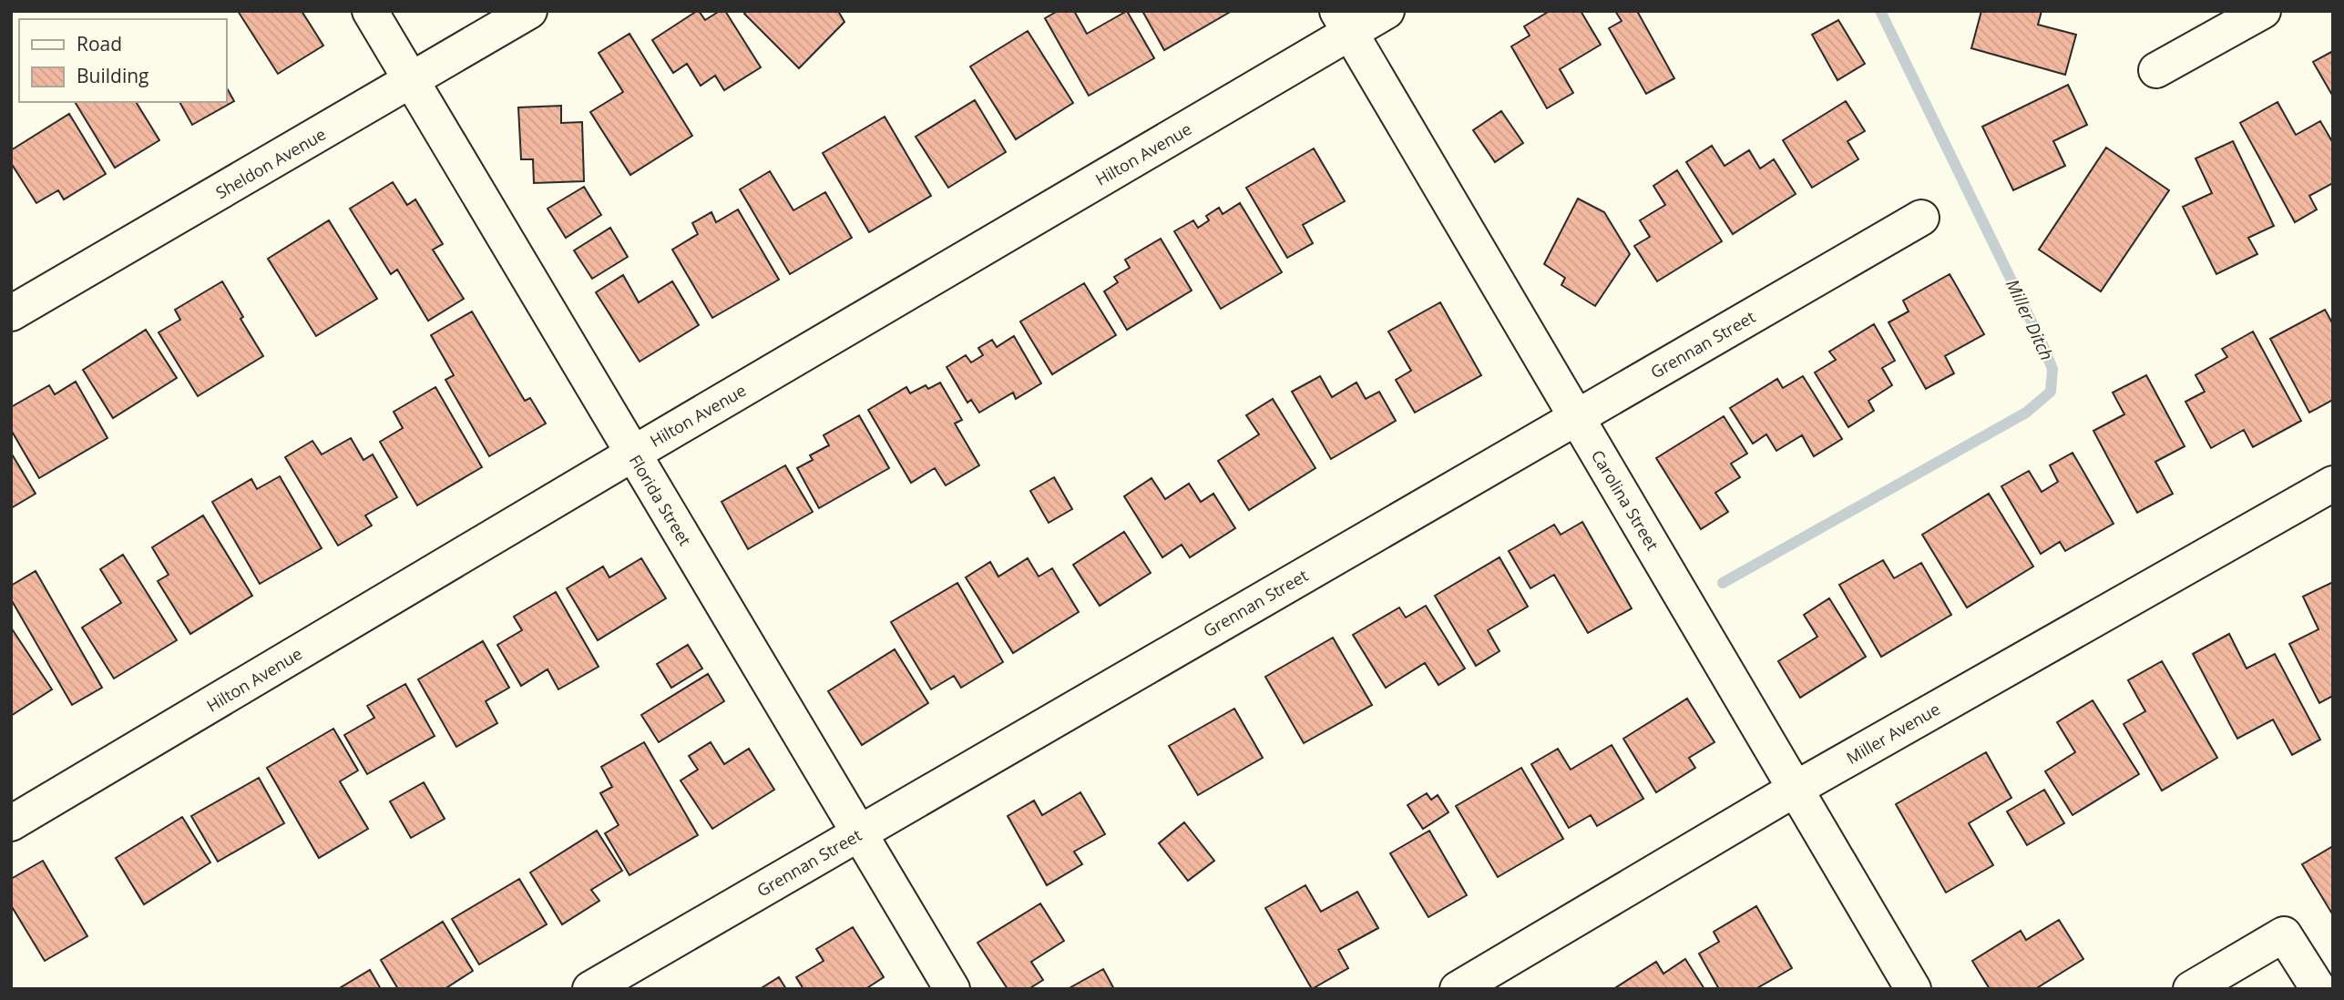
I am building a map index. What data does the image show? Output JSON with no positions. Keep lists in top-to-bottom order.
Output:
{
  "streets": {
    "street": [
      "Hilton Avenue",
      "Sheldon Avenue",
      "Grennan Street",
      "Florida Street",
      "Carolina Street",
      "Miller Avenue"
    ]
  },
  "crossings": [
    ["Hilton Avenue", "Florida Street"],
    ["Hilton Avenue", "Carolina Street"],
    ["Sheldon Avenue", "Florida Street"],
    ["Grennan Street", "Florida Street"],
    ["Grennan Street", "Carolina Street"],
    ["Carolina Street", "Miller Avenue"]
  ],
  "water": ["Miller Ditch"],
  "legend": ["Road", "Building"]
}
